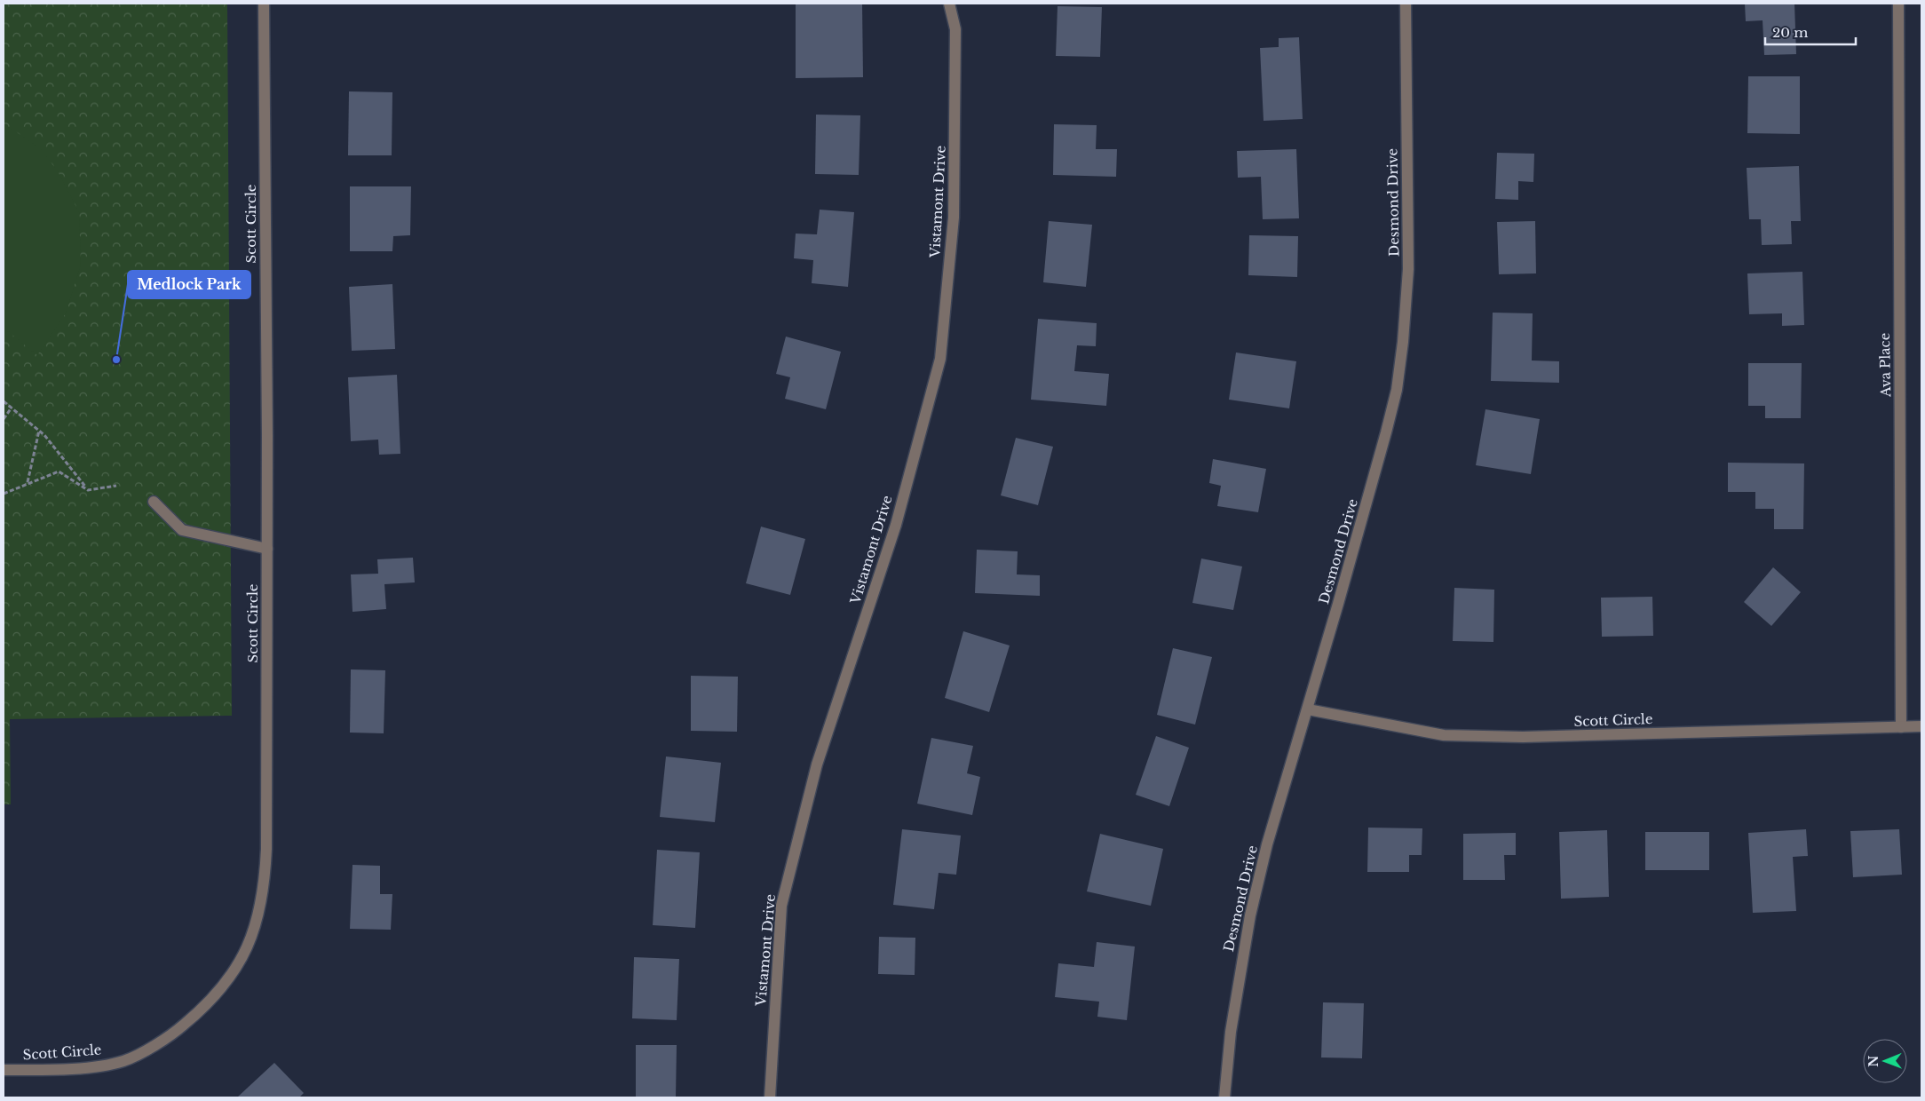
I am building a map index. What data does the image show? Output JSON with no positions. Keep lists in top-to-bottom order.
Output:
{
  "streets": {
    "street": [
      "Vistamont Drive",
      "Desmond Drive",
      "Scott Circle",
      "Ava Place"
    ]
  },
  "crossings": [
    ["Desmond Drive", "Scott Circle"],
    ["Scott Circle", "Ava Place"]
  ],
  "places": ["Medlock Park"],
  "scale_bar": "20 m",
  "north": "left"
}
